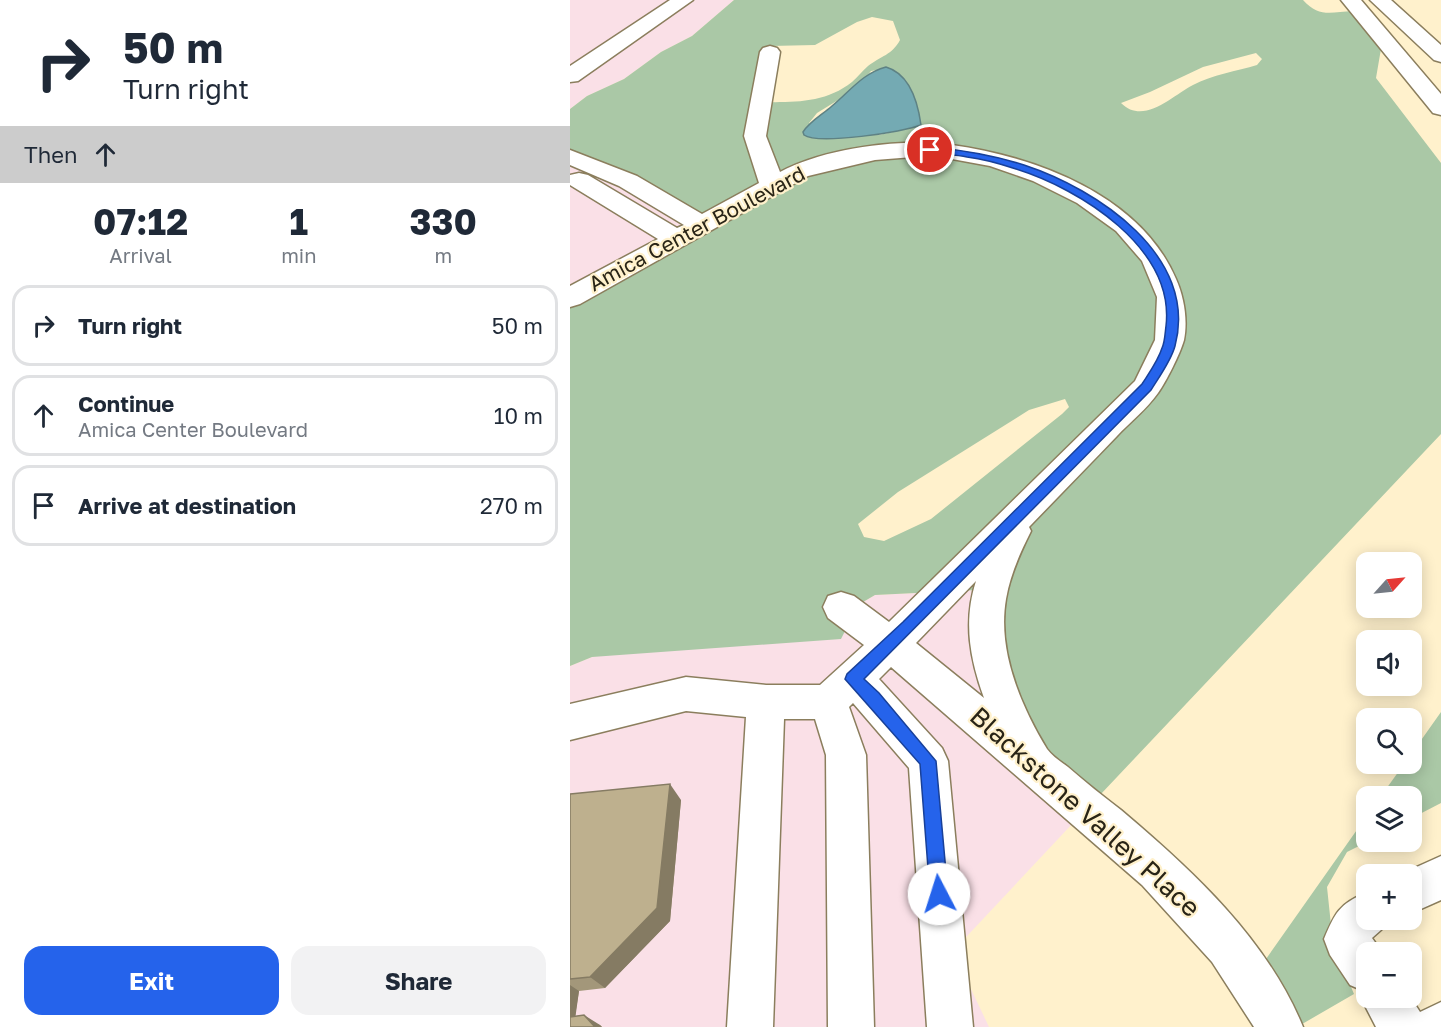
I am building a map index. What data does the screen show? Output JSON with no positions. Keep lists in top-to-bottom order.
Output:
{
  "streets": {
    "main road": ["Amica Center Boulevard", "Blackstone Valley Place"]
  },
  "crossings": [
    ["Amica Center Boulevard", "Blackstone Valley Place"]
  ],
  "north": "top right",
  "page": {
    "turn": ["50 m", "Turn right"],
    "then": "Then",
    "eta": [
      "07:12",
      "Arrival",
      "1",
      "min",
      "330",
      "m"
    ],
    "list": [
      {
        "name": "Turn right",
        "value": "50 m"
      },
      {
        "name": "Continue",
        "note": "Amica Center Boulevard",
        "value": "10 m"
      },
      {
        "name": "Arrive at destination",
        "value": "270 m"
      }
    ],
    "map_buttons": ["+", "−"],
    "buttons": ["Exit", "Share"]
  }
}
